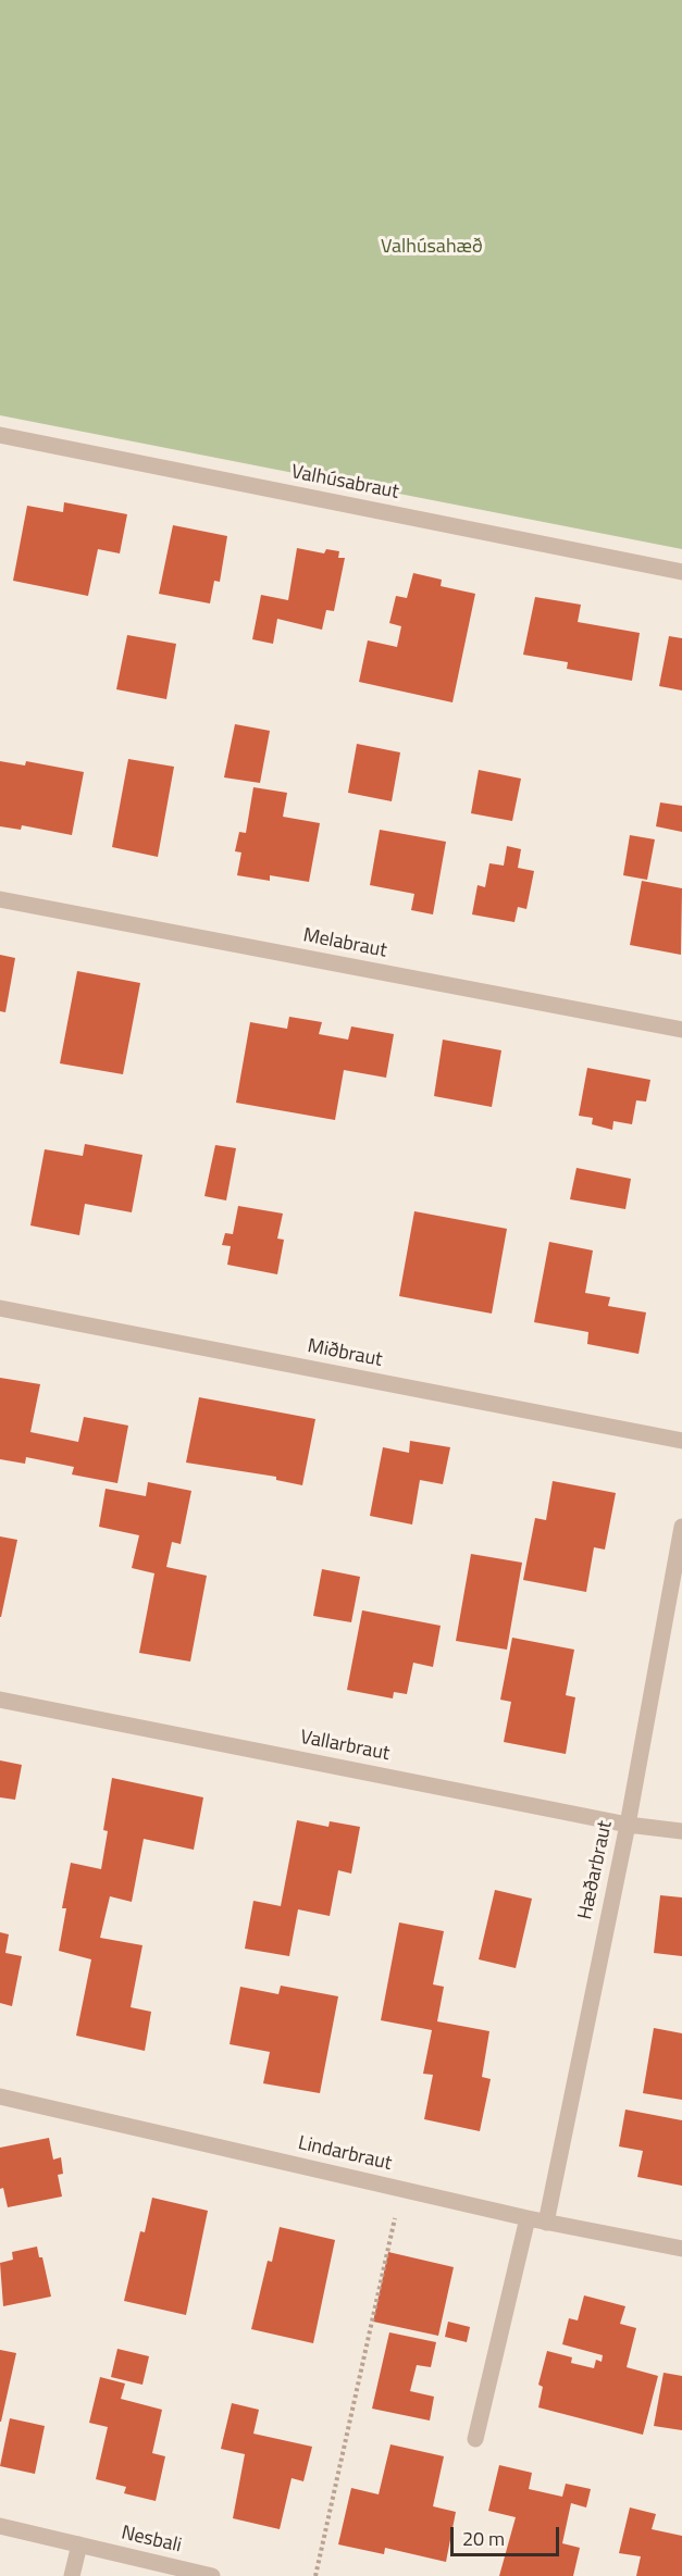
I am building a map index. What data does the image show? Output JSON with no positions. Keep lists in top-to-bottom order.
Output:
{
  "streets": {
    "street": [
      "Valhúsabraut",
      "Melabraut",
      "Miðbraut",
      "Vallarbraut",
      "Hæðarbraut",
      "Lindarbraut",
      "Nesbali"
    ]
  },
  "crossings": [
    ["Vallarbraut", "Hæðarbraut"],
    ["Hæðarbraut", "Lindarbraut"]
  ],
  "parks": ["Valhúsahæð"],
  "scale_bar": "20 m"
}
